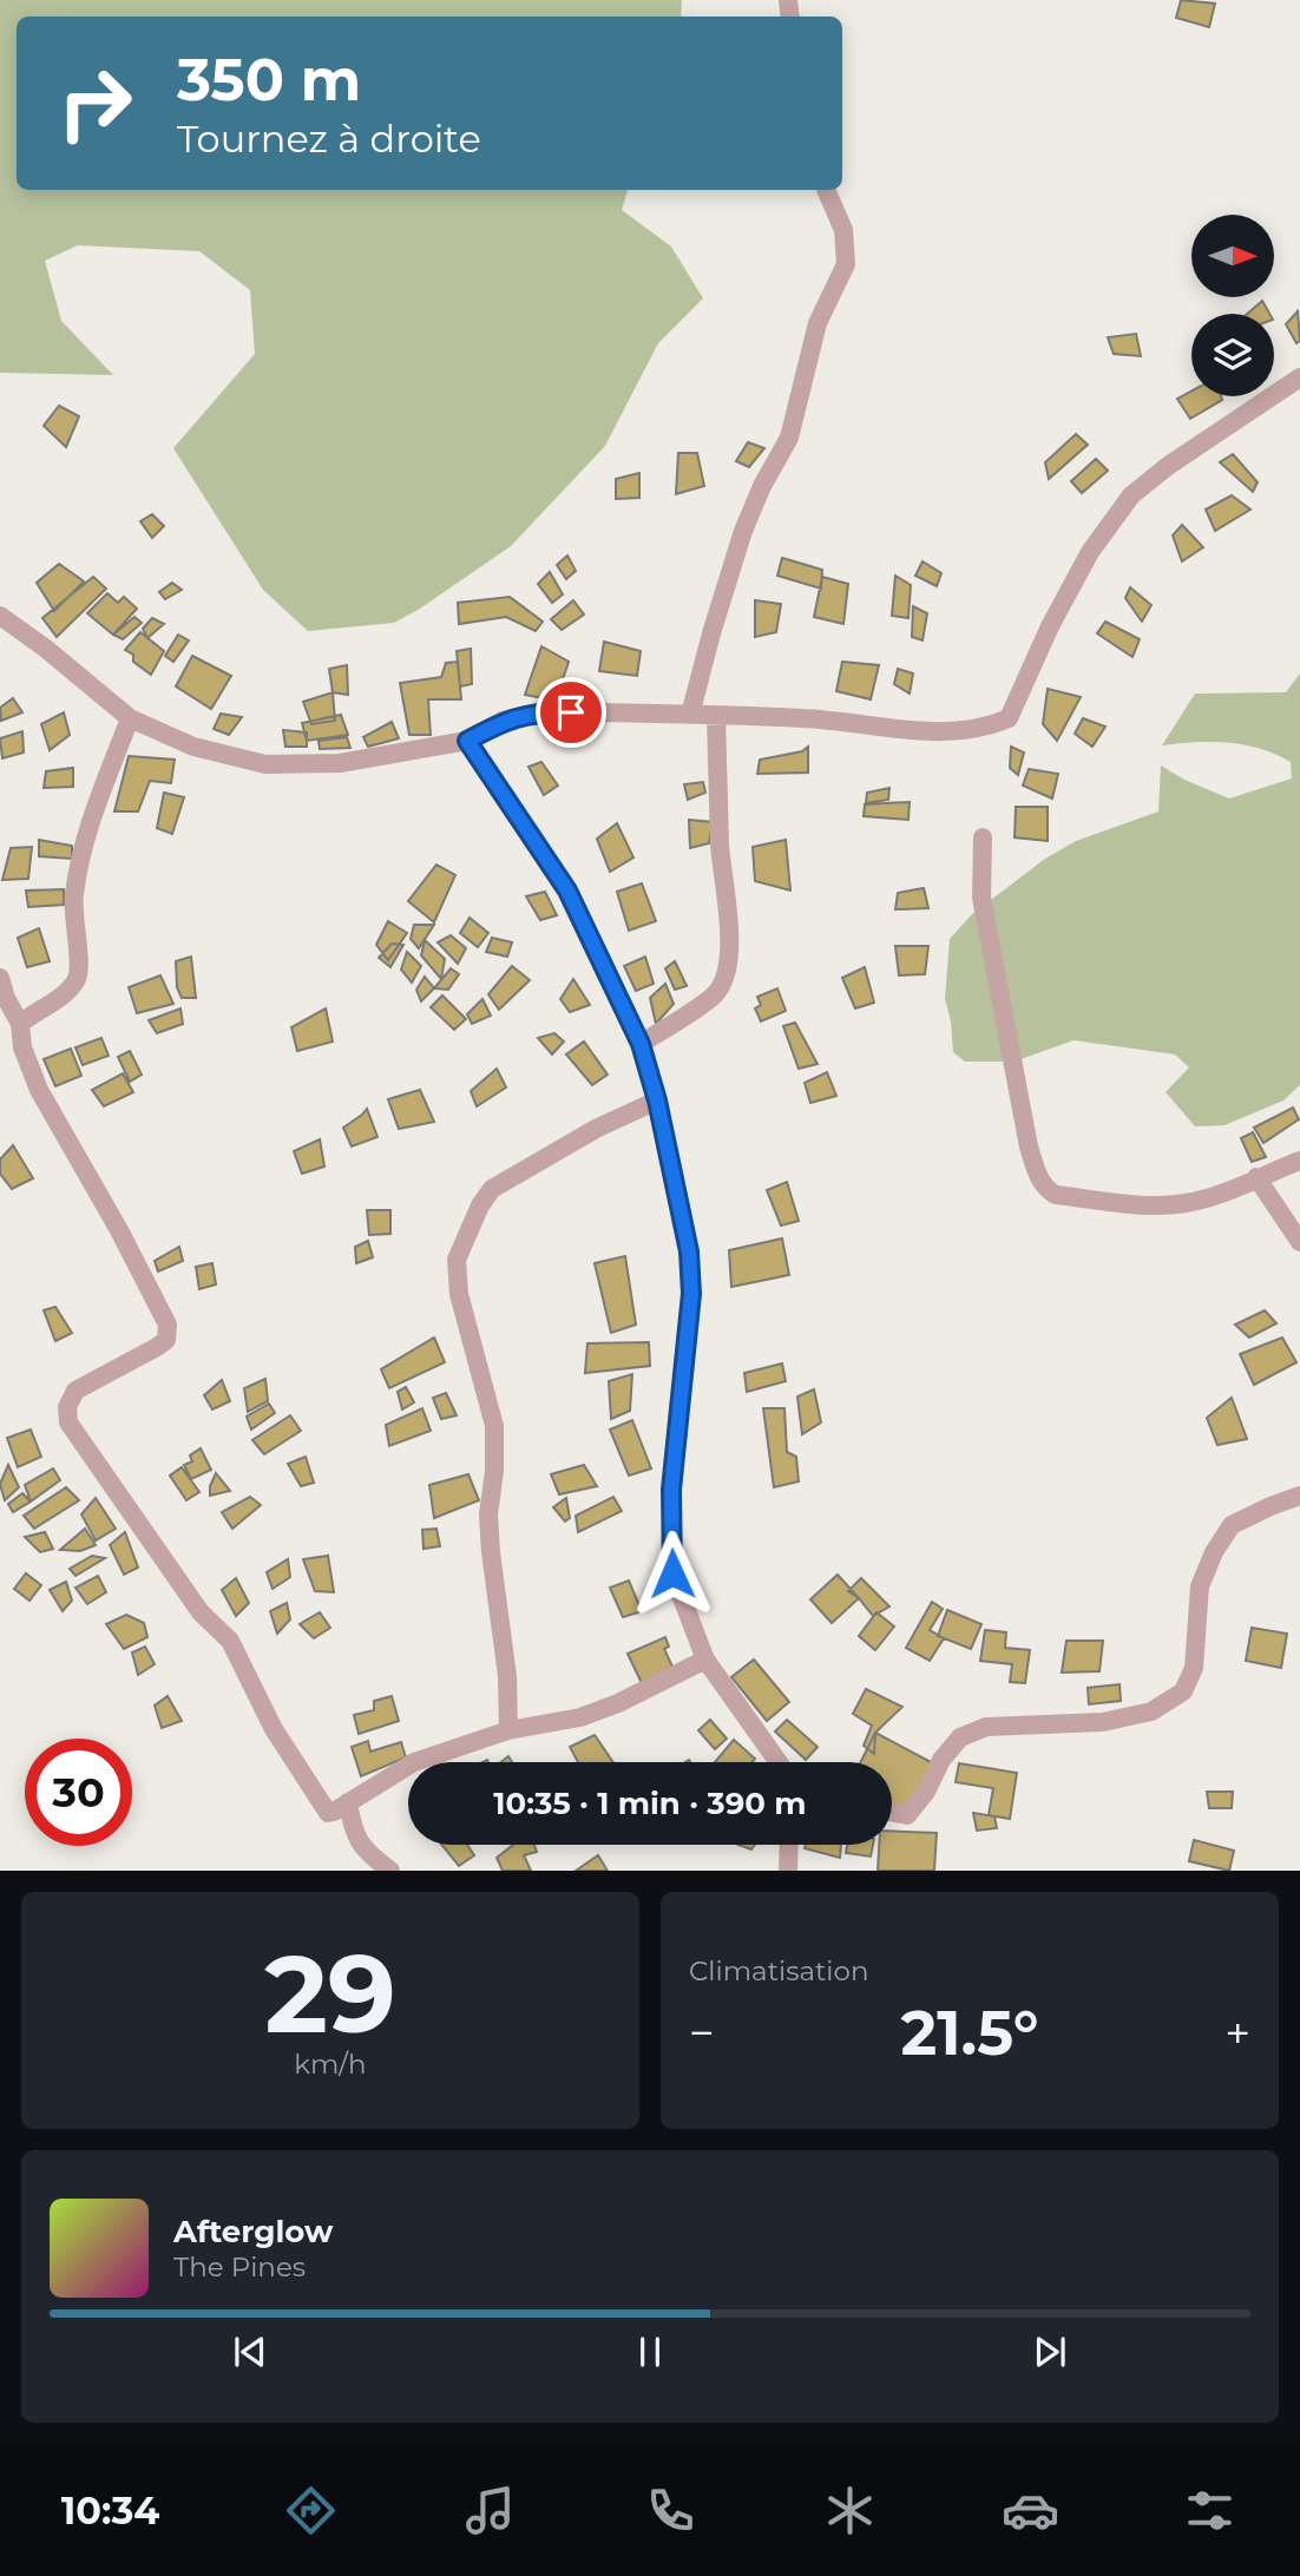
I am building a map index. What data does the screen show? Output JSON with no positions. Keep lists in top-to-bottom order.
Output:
{
  "north": "right",
  "page": {
    "turn": ["350 m", "Tournez à droite"],
    "limit": "30",
    "trip": "10:35 · 1 min · 390 m",
    "tile": [
      ["29", "km/h"],
      "Climatisation"
    ],
    "heat": ["−", "21.5°", "+"],
    "song": ["Afterglow", "The Pines"],
    "tabs": "10:34"
  }
}
